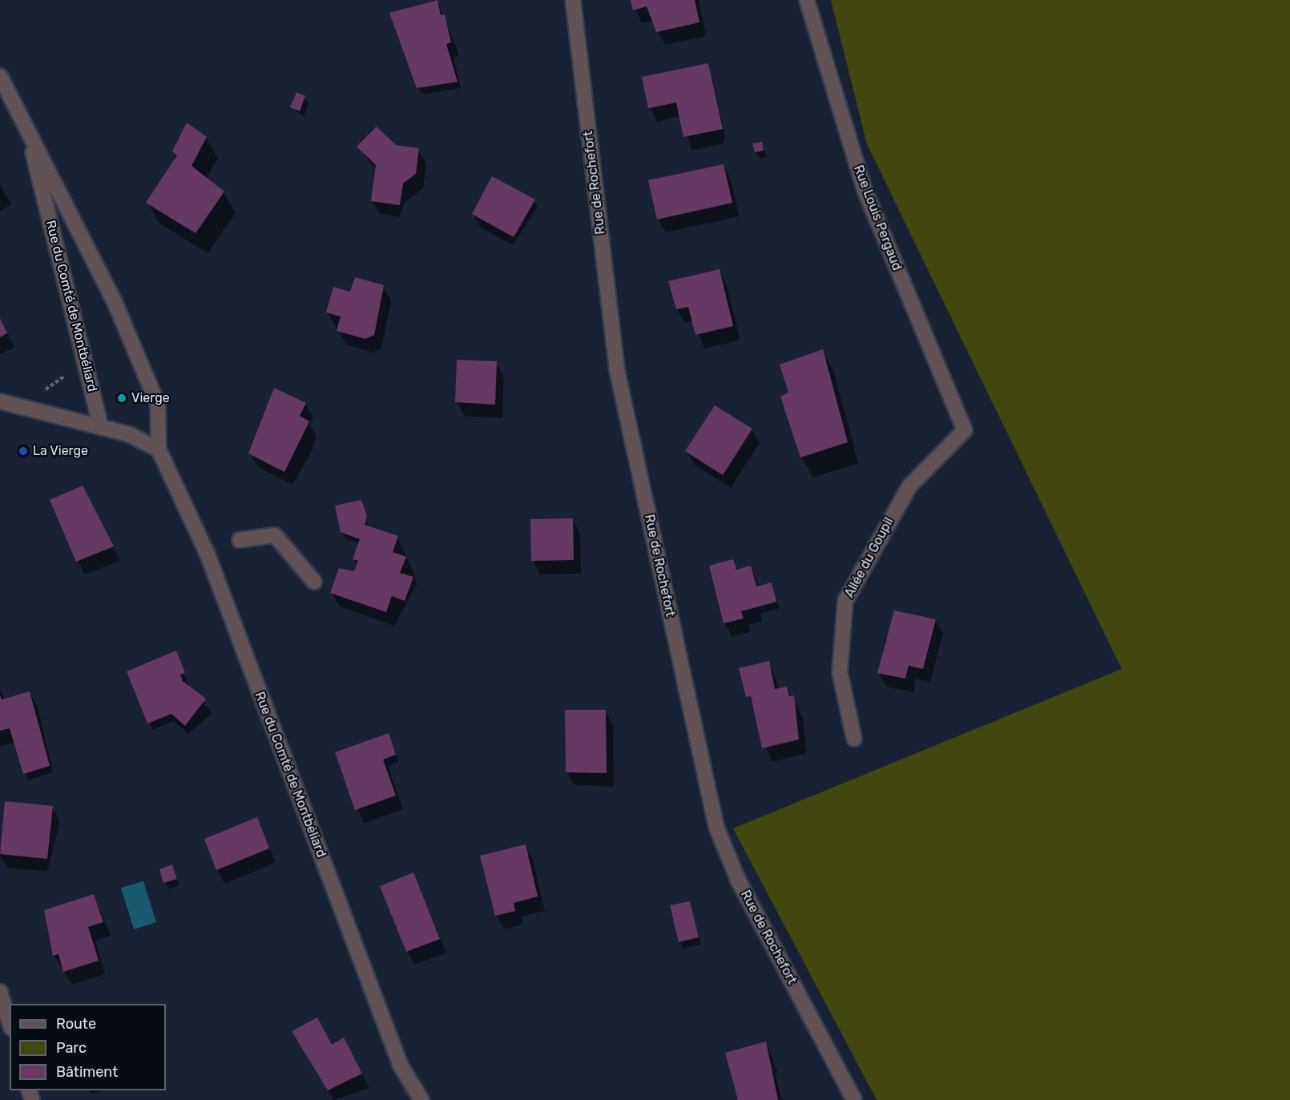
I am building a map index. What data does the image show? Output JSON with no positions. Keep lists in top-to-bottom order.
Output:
{
  "streets": {
    "street": [
      "Rue de Rochefort",
      "Rue Louis Pergaud",
      "Rue du Comté de Montbéliard",
      "Allée du Goupil"
    ]
  },
  "crossings": [
    ["Rue Louis Pergaud", "Allée du Goupil"]
  ],
  "places": ["Vierge", "La Vierge"],
  "legend": ["Route", "Parc", "Bâtiment"]
}
